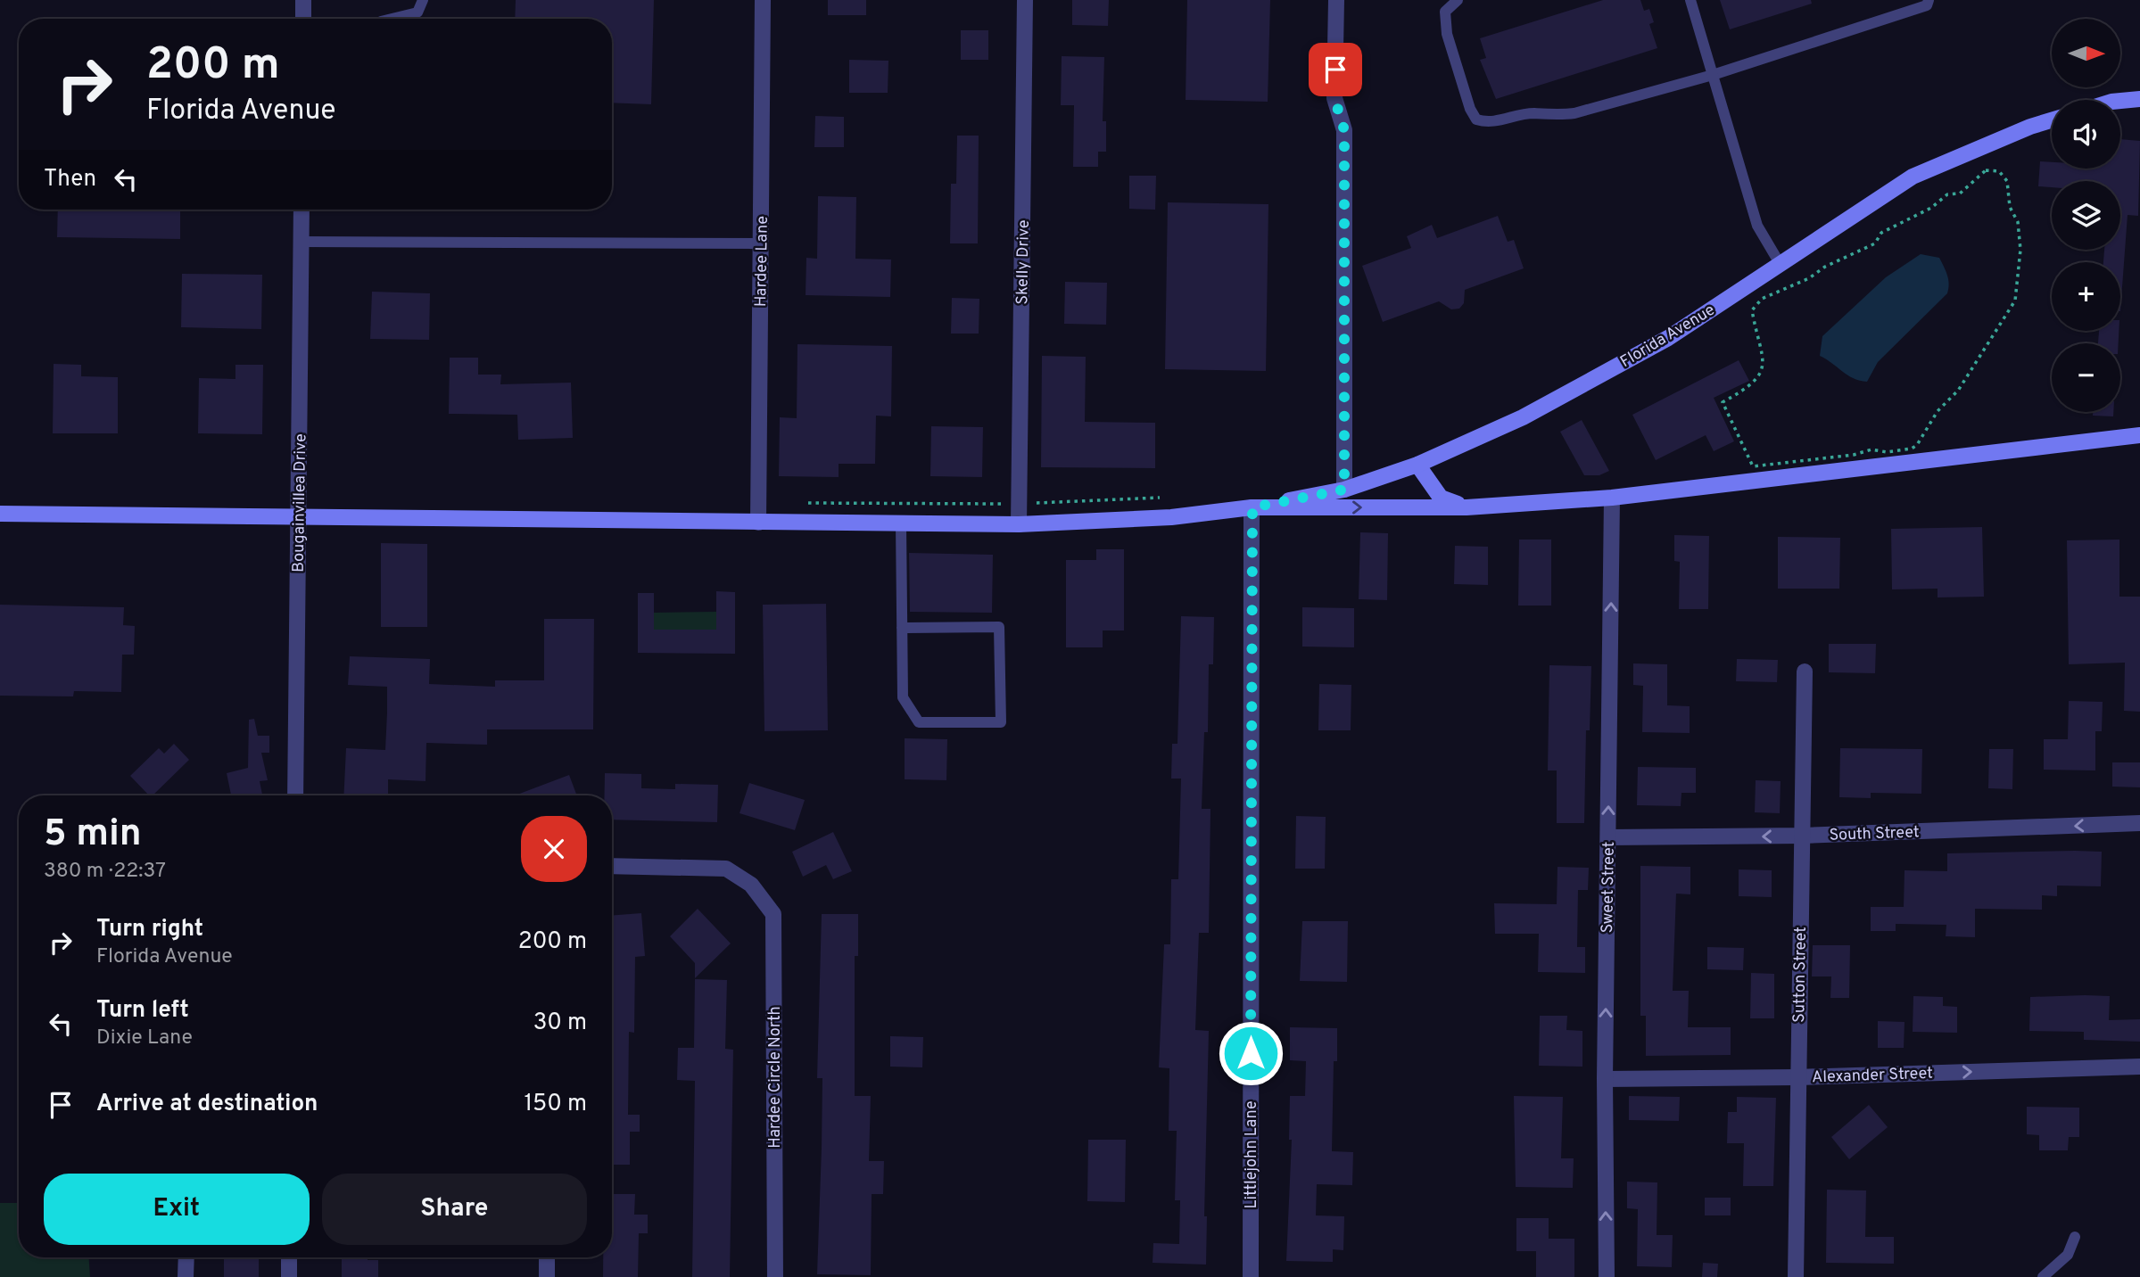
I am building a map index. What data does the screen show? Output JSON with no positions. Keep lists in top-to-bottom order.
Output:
{
  "streets": {
    "street": [
      "Hardee Lane",
      "Skelly Drive",
      "Florida Avenue",
      "Bougainvillea Drive",
      "South Street",
      "Sweet Street",
      "Sutton Street",
      "Alexander Street",
      "Hardee Circle North",
      "Littlejohn Lane"
    ]
  },
  "crossings": [
    ["Florida Avenue", "Littlejohn Lane"],
    ["South Street", "Sweet Street"],
    ["South Street", "Sutton Street"],
    ["Sweet Street", "Alexander Street"],
    ["Sutton Street", "Alexander Street"]
  ],
  "one_way": ["South Street", "Sweet Street", "Alexander Street"],
  "north": "right",
  "page": {
    "map_buttons": ["+", "−"],
    "turn": ["200 m", "Florida Avenue"],
    "then": "Then",
    "heading": ["5 min", "380 m · 22:37"],
    "list": [
      {
        "name": "Turn right",
        "note": "Florida Avenue",
        "value": "200 m"
      },
      {
        "name": "Turn left",
        "note": "Dixie Lane",
        "value": "30 m"
      },
      {
        "name": "Arrive at destination",
        "value": "150 m"
      }
    ],
    "buttons": ["Exit", "Share"]
  }
}
